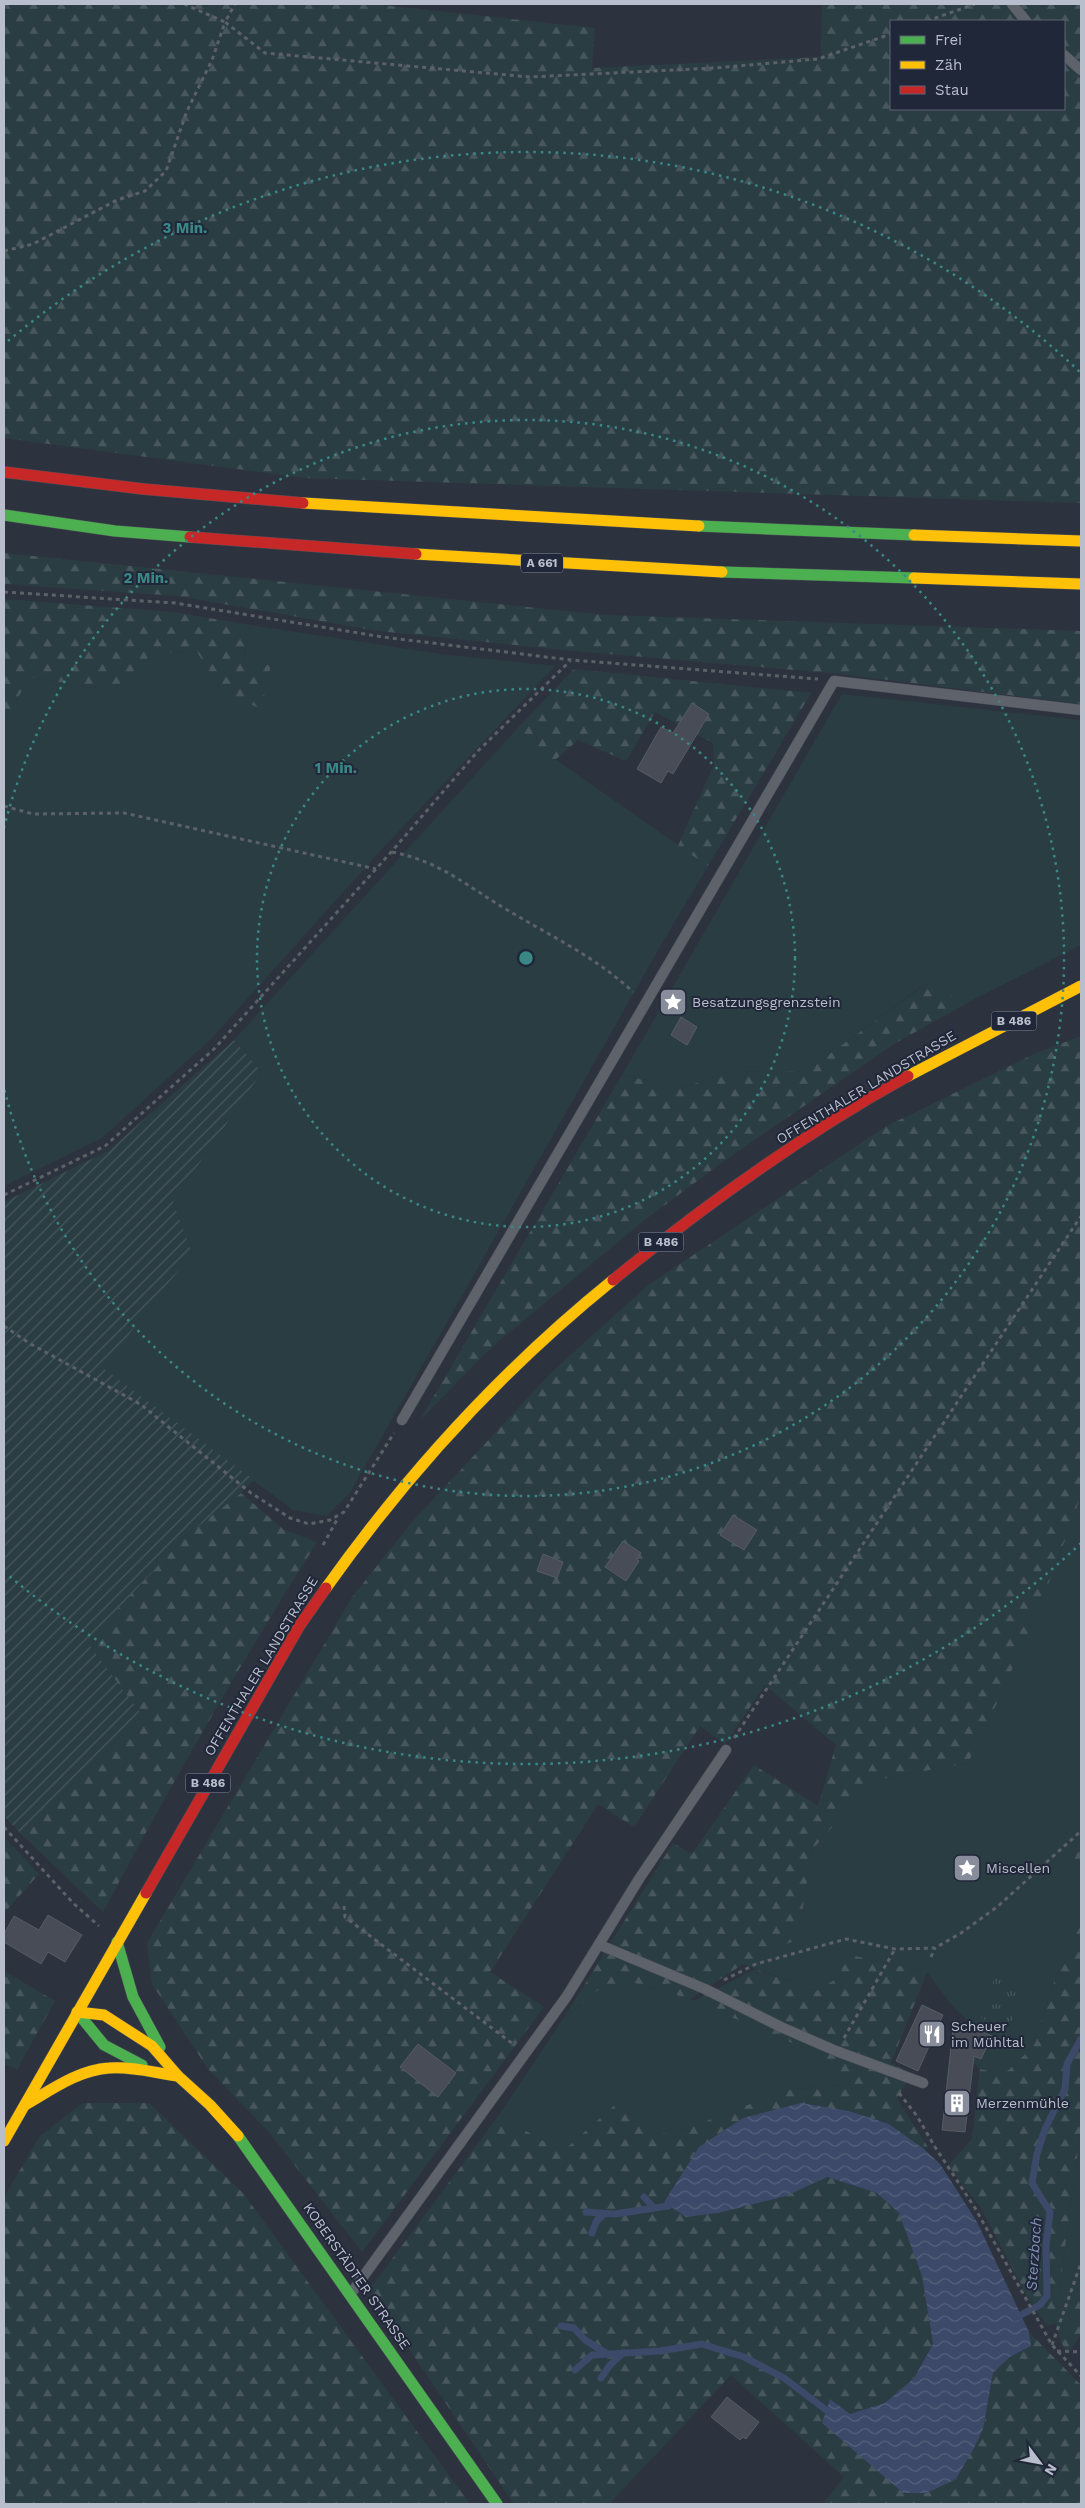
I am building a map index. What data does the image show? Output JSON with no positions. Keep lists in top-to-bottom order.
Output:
{
  "streets": {
    "main road": [
      "A 661",
      "B 486",
      "OFFENTHALER LANDSTRASSE",
      "KOBERSTÄDTER STRASSE"
    ]
  },
  "water": ["Sterzbach"],
  "places": {
    "place": ["Besatzungsgrenzstein", "Miscellen"],
    "restaurant": ["Scheuer im Mühltal"],
    "building": ["Merzenmühle"]
  },
  "legend": ["Frei", "Zäh", "Stau"],
  "north": "bottom right",
  "rings": ["3 Min.", "2 Min.", "1 Min."]
}
